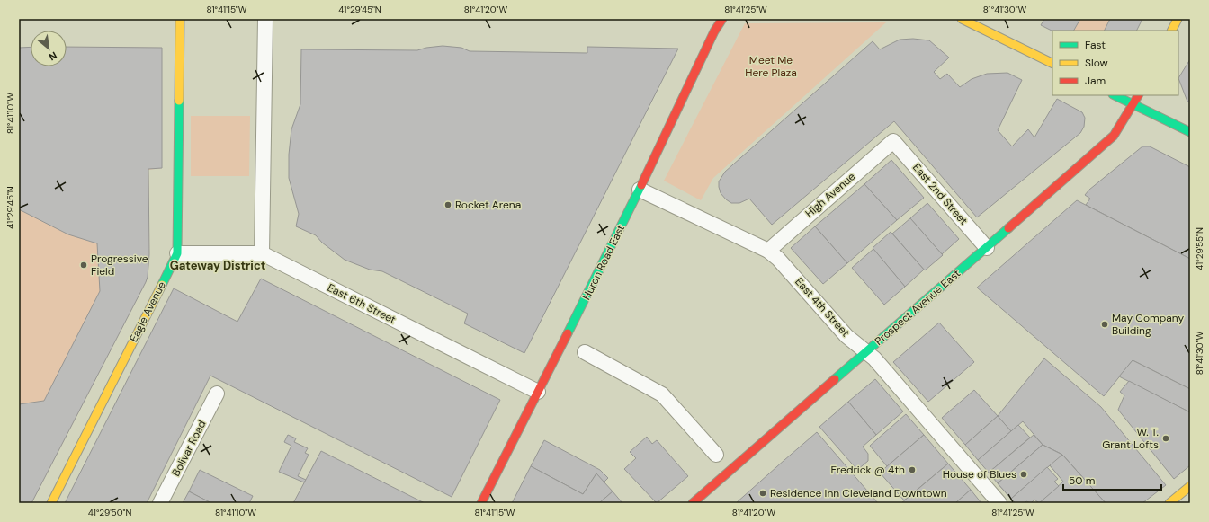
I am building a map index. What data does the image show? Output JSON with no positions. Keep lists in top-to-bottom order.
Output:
{
  "streets": {
    "street": [
      "East 2nd Street",
      "High Avenue",
      "Huron Road East",
      "East 6th Street",
      "East 4th Street",
      "Prospect Avenue East",
      "Eagle Avenue",
      "Bolivar Road"
    ]
  },
  "crossings": [
    ["East 2nd Street", "High Avenue"],
    ["East 2nd Street", "Prospect Avenue East"],
    ["High Avenue", "East 4th Street"],
    ["Huron Road East", "East 6th Street"],
    ["Huron Road East", "East 4th Street"],
    ["East 6th Street", "Eagle Avenue"],
    ["East 4th Street", "Prospect Avenue East"]
  ],
  "districts": ["Gateway District"],
  "parks": ["Meet Me Here Plaza"],
  "places": [
    "Rocket Arena",
    "Progressive Field",
    "May Company Building",
    "W. T. Grant Lofts",
    "Fredrick @ 4th",
    "House of Blues",
    "Residence Inn Cleveland Downtown"
  ],
  "legend": ["Fast", "Slow", "Jam"],
  "scale_bar": "50 m",
  "north": "bottom right",
  "coordinates": [
    "81°41'15\"W",
    "41°29'45\"N",
    "81°41'20\"W",
    "81°41'25\"W",
    "81°41'30\"W",
    "81°41'10\"W",
    "41°29'55\"N",
    "41°29'50\"N"
  ]
}
